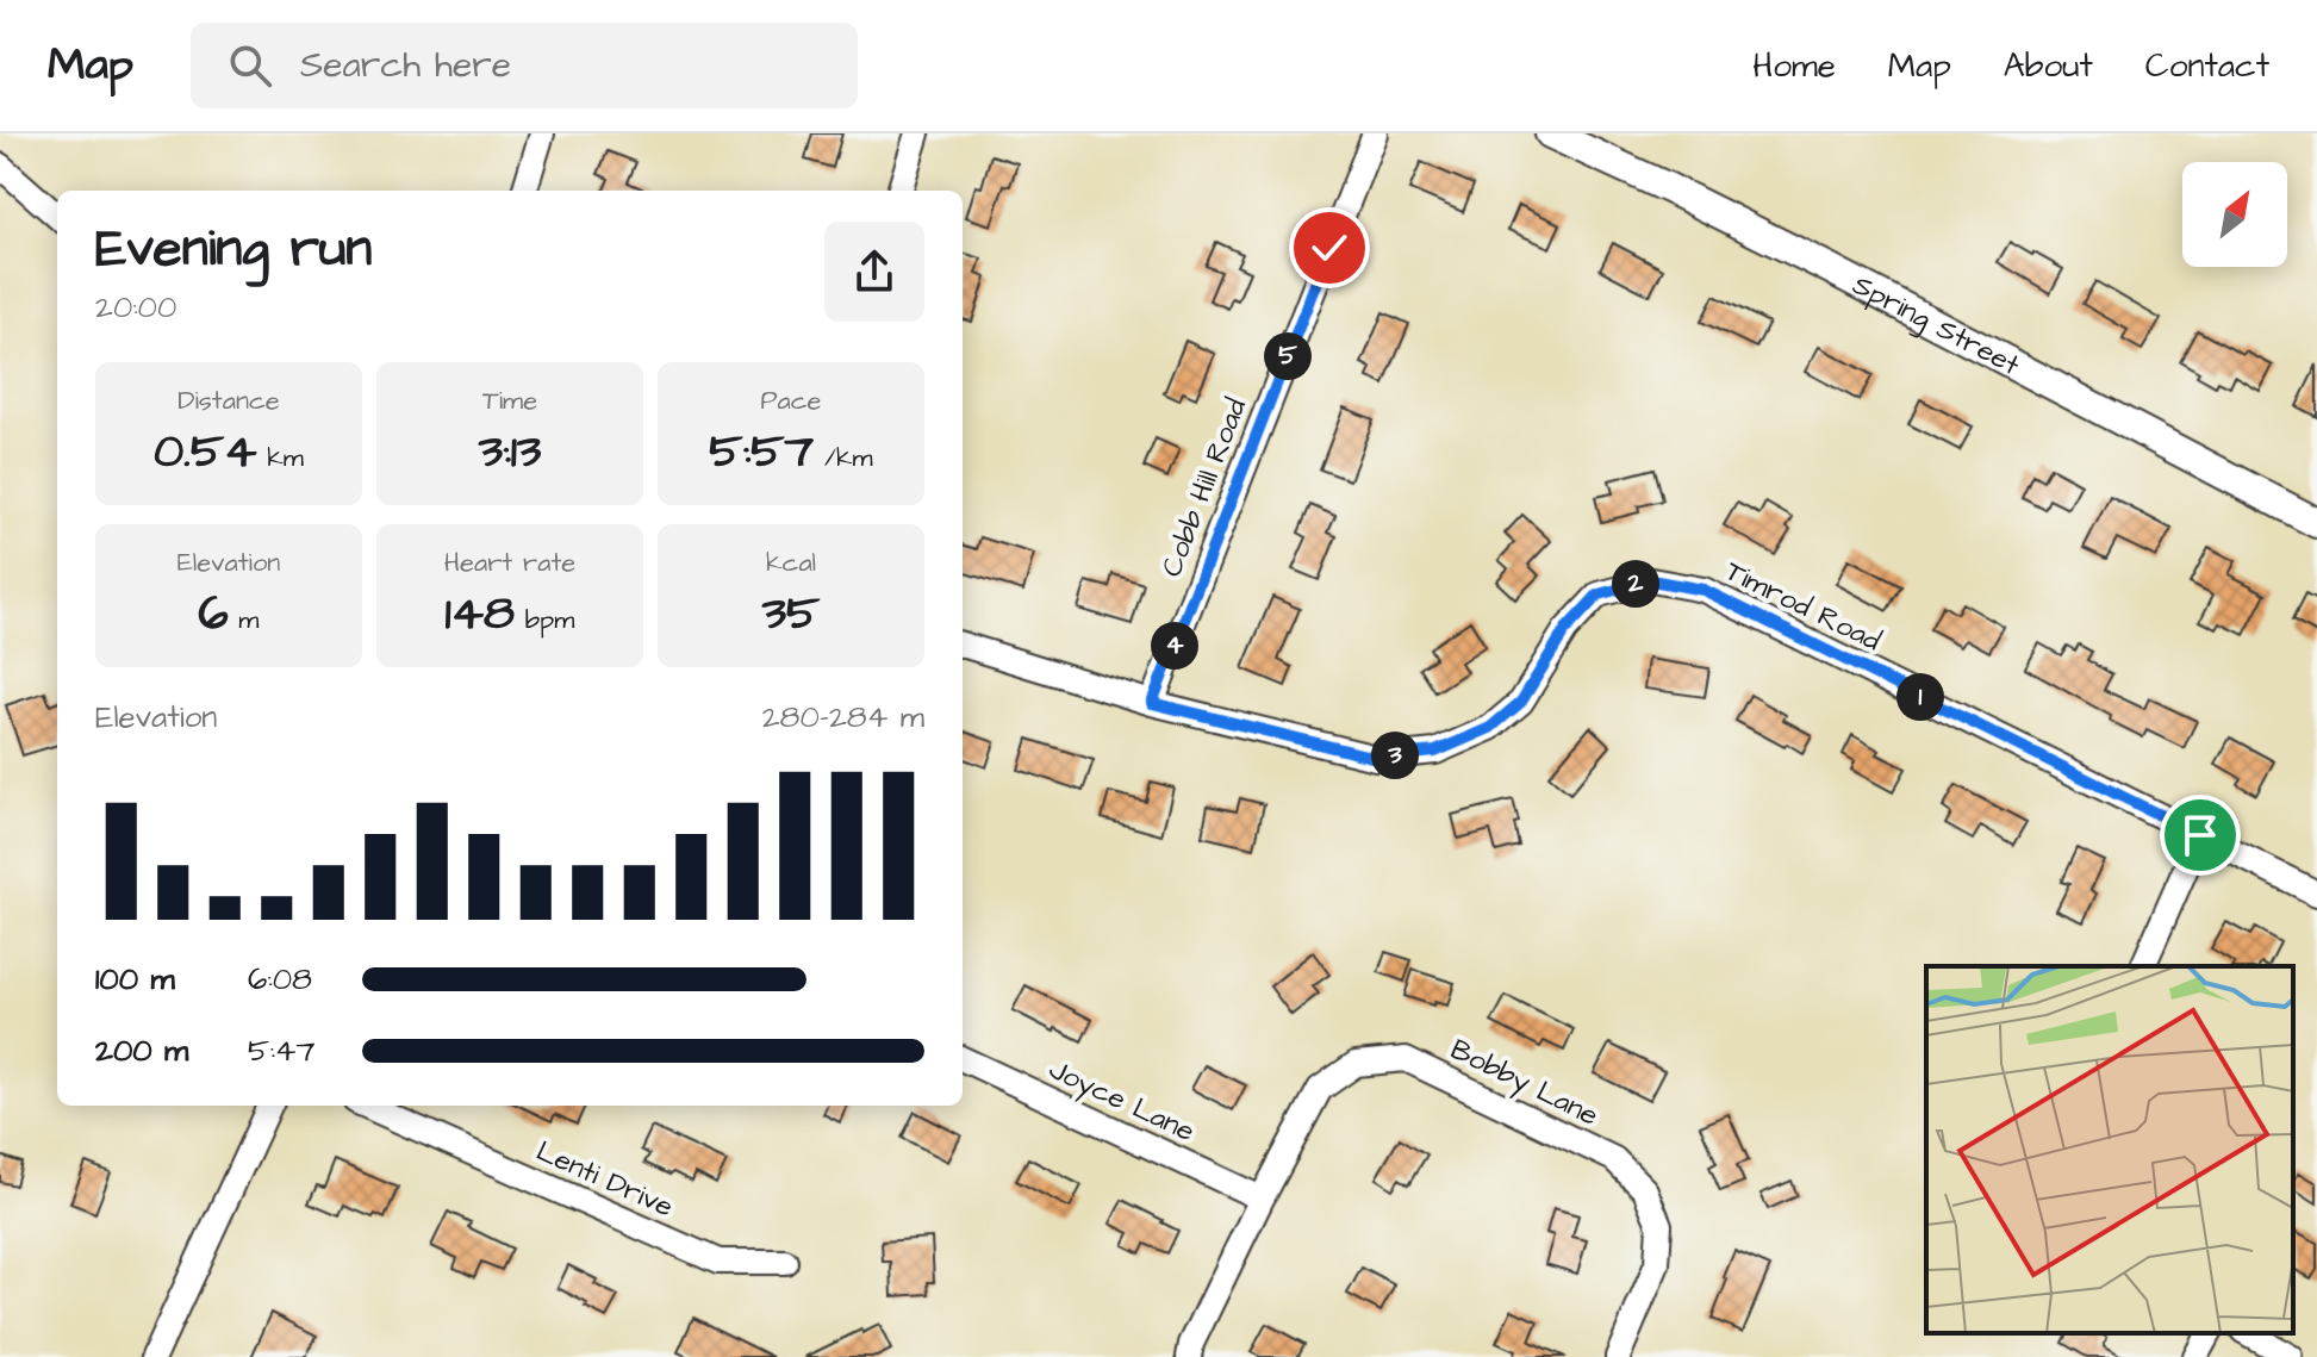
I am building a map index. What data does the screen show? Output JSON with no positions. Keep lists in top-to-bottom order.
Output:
{
  "streets": {
    "street": [
      "Spring Street",
      "Cobb Hill Road",
      "Timrod Road",
      "Bobby Lane",
      "Joyce Lane",
      "Lenti Drive"
    ]
  },
  "crossings": [
    ["Cobb Hill Road", "Timrod Road"],
    ["Bobby Lane", "Joyce Lane"]
  ],
  "north": "top right",
  "page": {
    "header": "Map",
    "search": "Search here",
    "nav": [
      "Home",
      "Map",
      "About",
      "Contact"
    ],
    "heading": ["Evening run", "20:00"],
    "pins": [
      "5",
      "2",
      "4",
      "1",
      "3"
    ],
    "stats": [
      ["Distance", "0.54 km"],
      ["Time", "3:13"],
      ["Pace", "5:57 /km"],
      ["Elevation", "6 m"],
      ["Heart rate", "148 bpm"],
      ["kcal", "35"]
    ],
    "chart": ["Elevation", "280–284 m"],
    "list": [
      {
        "name": "100 m",
        "note": "6:08"
      },
      {
        "name": "200 m",
        "note": "5:47"
      }
    ]
  }
}
